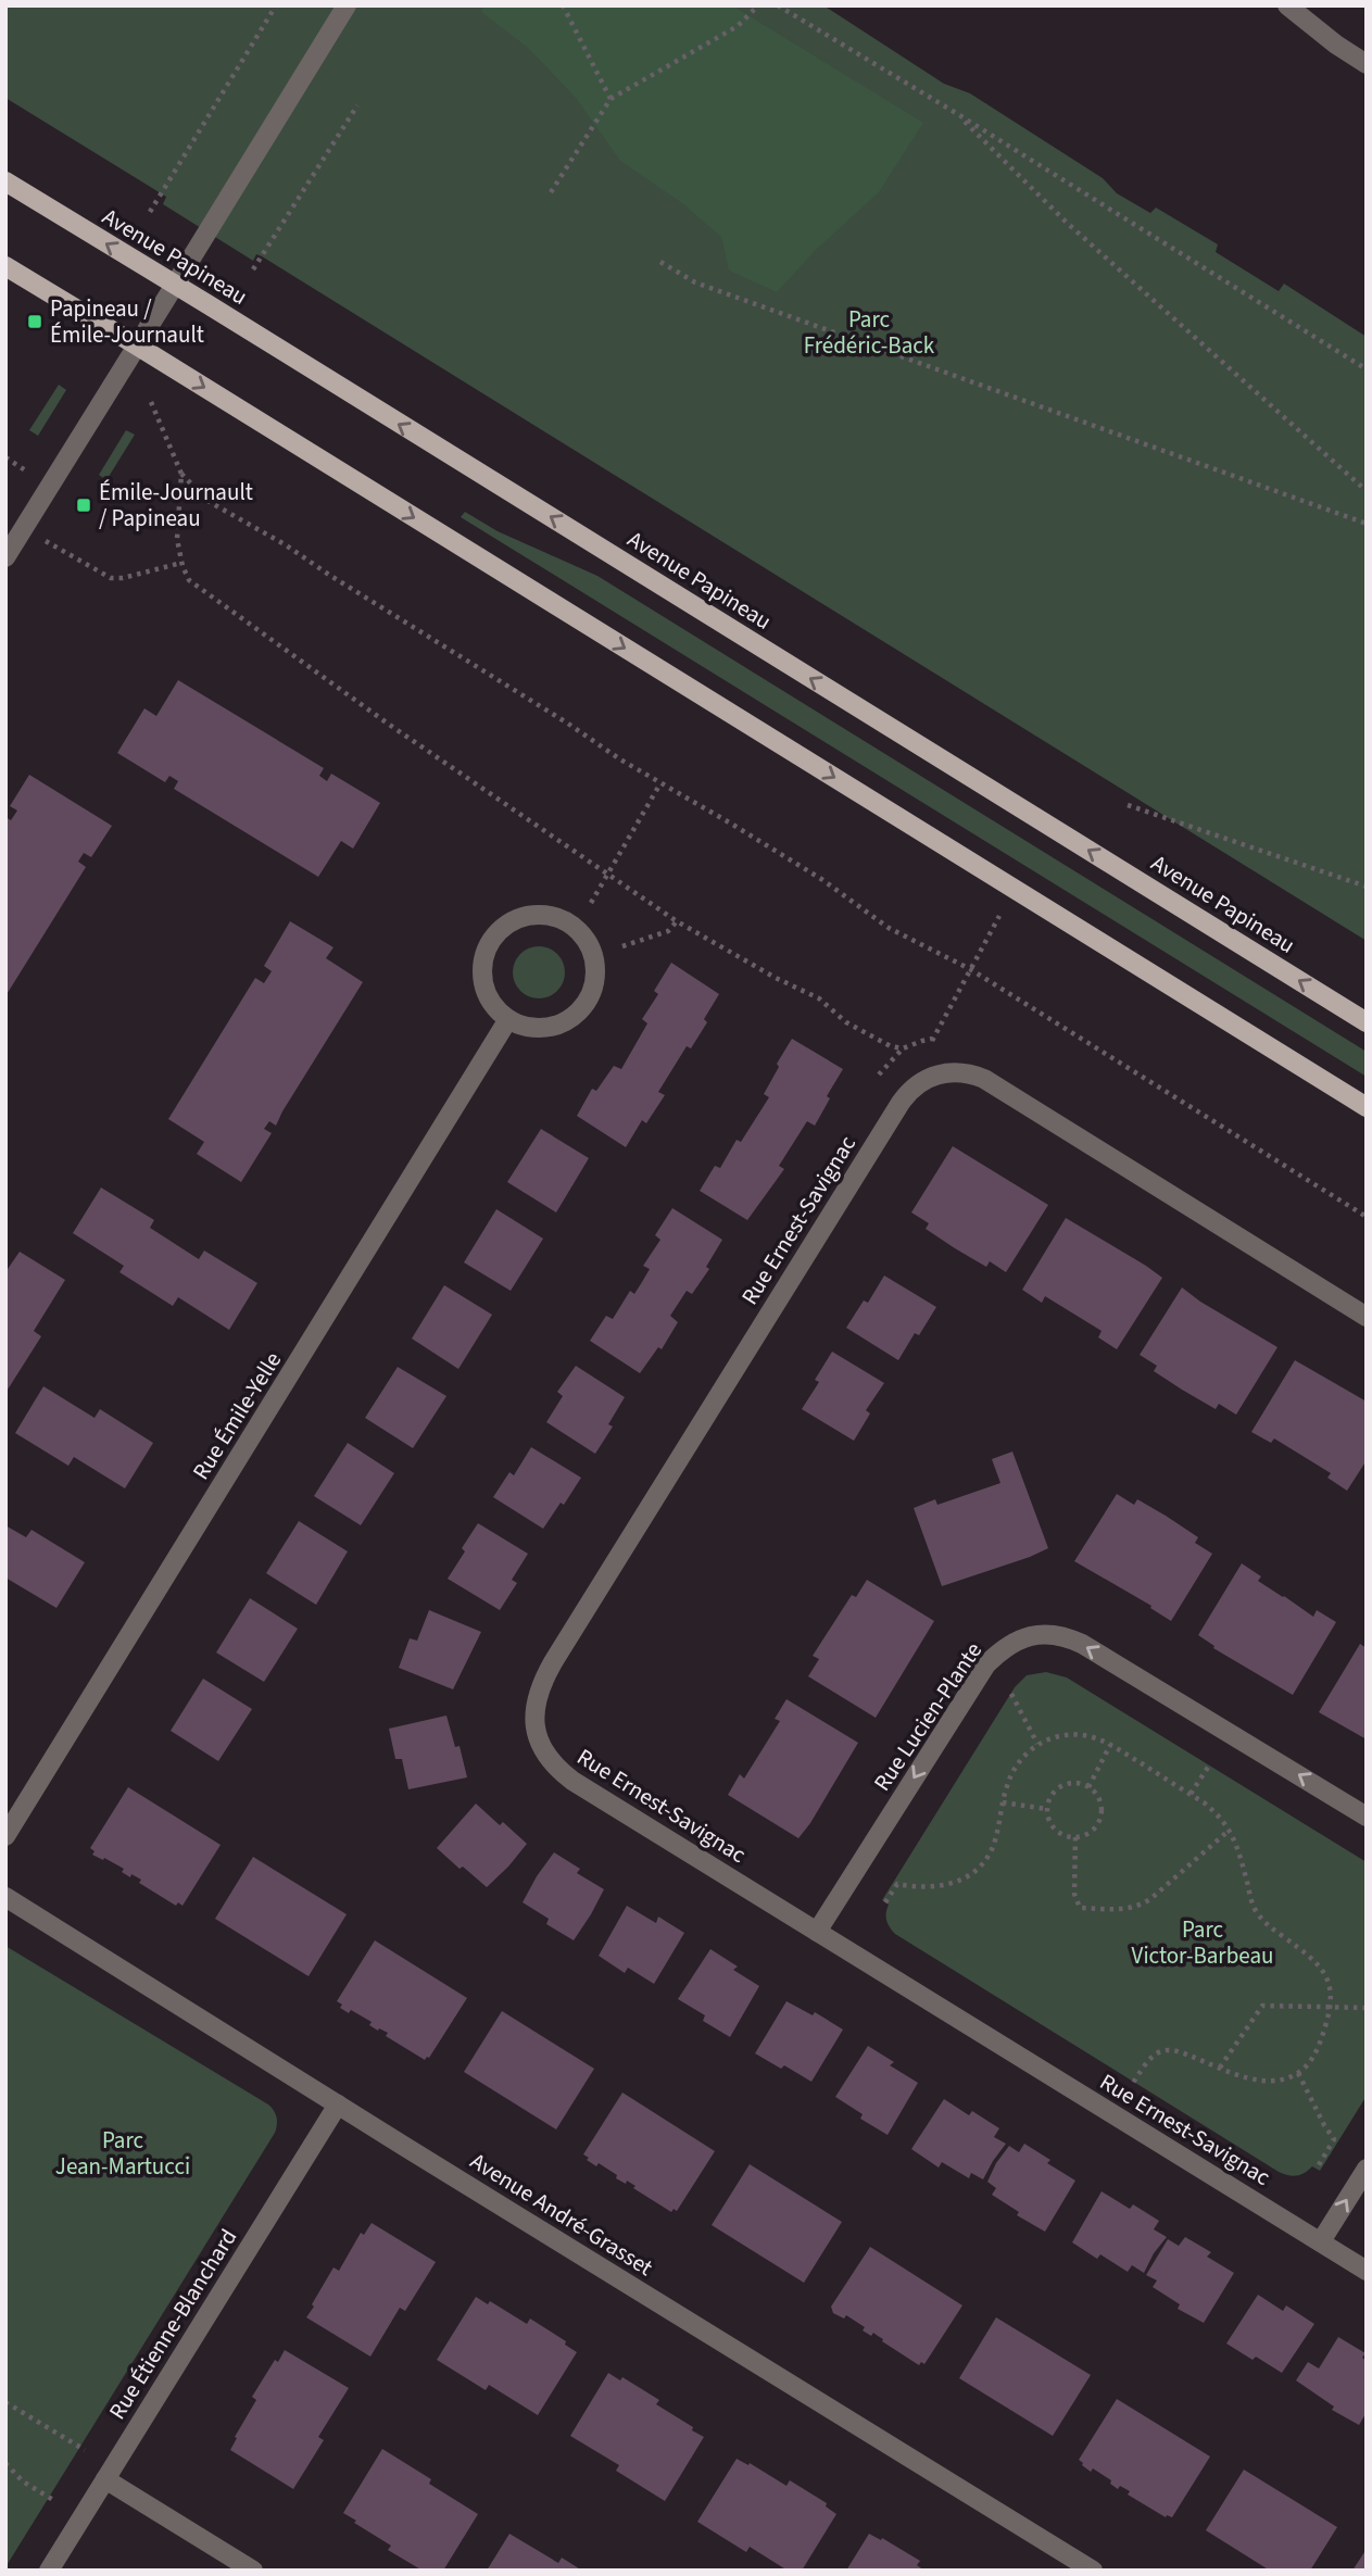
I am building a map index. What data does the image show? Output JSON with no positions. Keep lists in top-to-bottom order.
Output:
{
  "streets": {
    "main road": ["Avenue Papineau"],
    "street": [
      "Rue Ernest-Savignac",
      "Rue Émile-Yelle",
      "Rue Lucien-Plante",
      "Avenue André-Grasset",
      "Rue Étienne-Blanchard"
    ]
  },
  "crossings": [
    ["Rue Ernest-Savignac", "Rue Lucien-Plante"],
    ["Avenue André-Grasset", "Rue Étienne-Blanchard"]
  ],
  "parks": ["Parc Frédéric-Back", "Parc Victor-Barbeau", "Parc Jean-Martucci"],
  "places": {
    "transit": ["Papineau / Émile-Journault", "Émile-Journault / Papineau"]
  }
}
